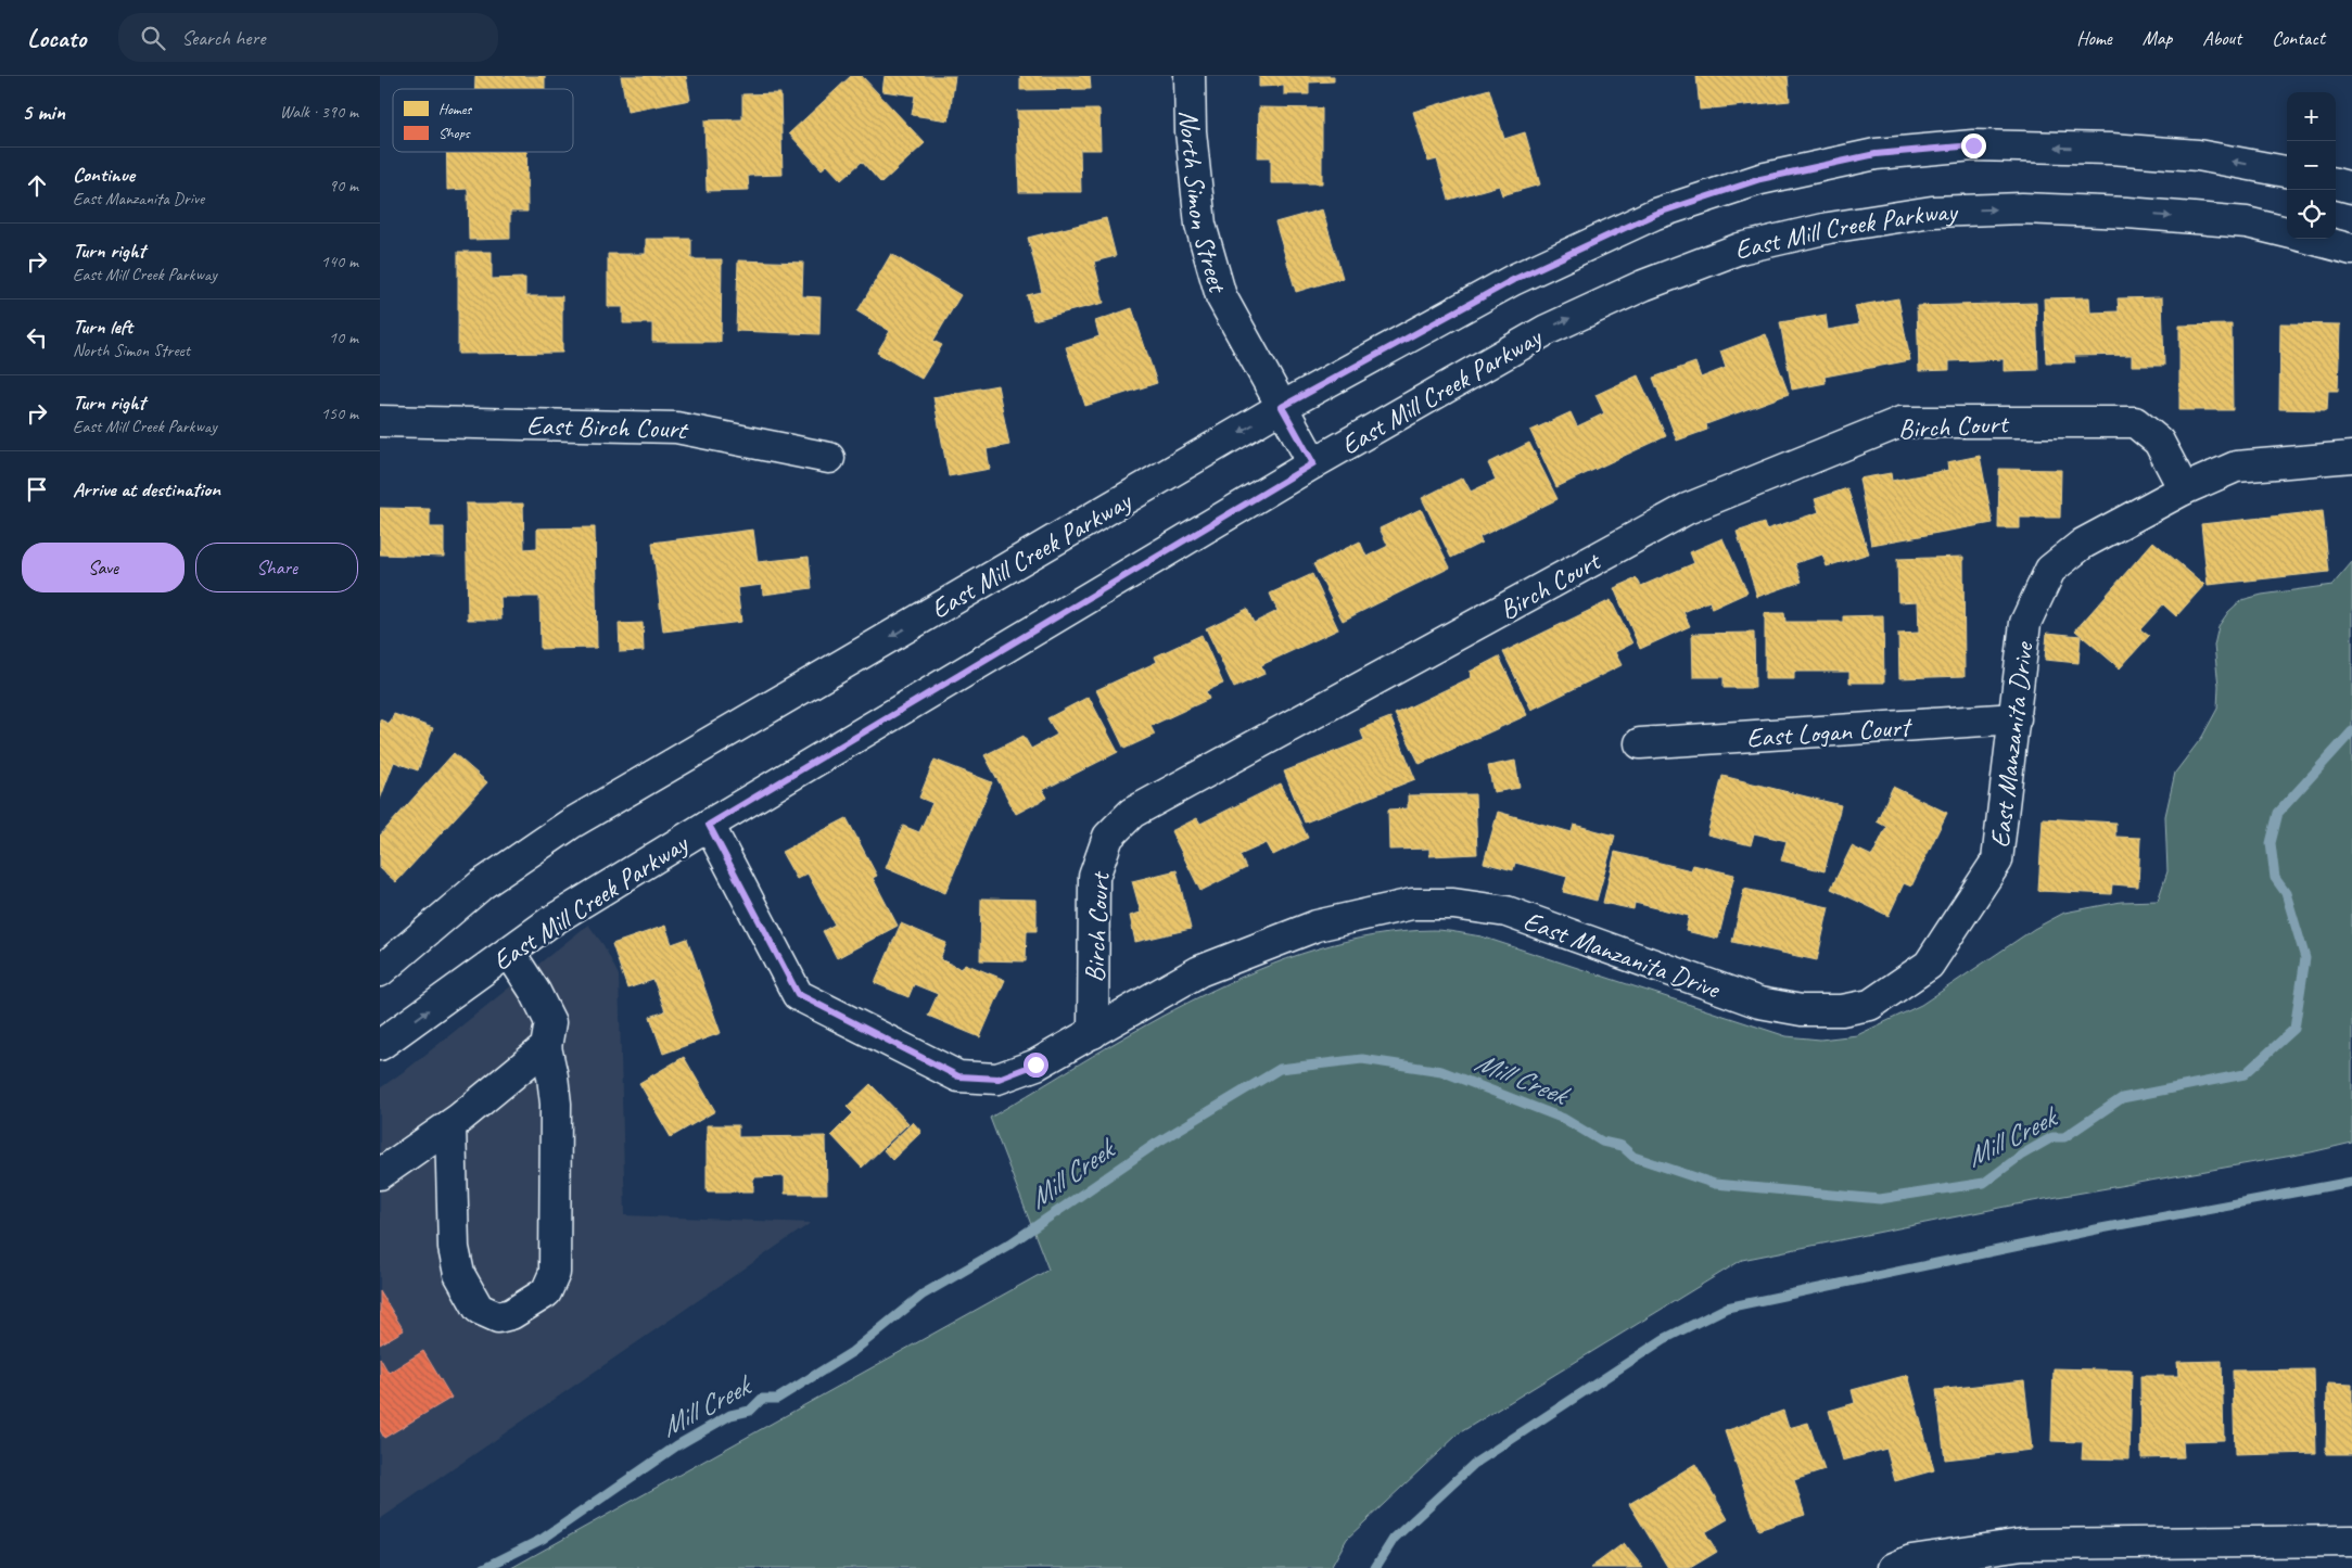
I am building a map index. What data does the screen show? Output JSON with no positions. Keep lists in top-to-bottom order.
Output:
{
  "streets": {
    "street": [
      "North Simon Street",
      "East Mill Creek Parkway",
      "Birch Court",
      "East Birch Court",
      "East Logan Court",
      "East Manzanita Drive"
    ]
  },
  "crossings": [
    ["North Simon Street", "East Mill Creek Parkway"],
    ["East Mill Creek Parkway", "East Manzanita Drive"],
    ["Birch Court", "East Manzanita Drive"],
    ["East Logan Court", "East Manzanita Drive"]
  ],
  "water": ["Mill Creek"],
  "legend": ["Homes", "Shops"],
  "page": {
    "header": "Locato",
    "search": "Search here",
    "nav": [
      "Home",
      "Map",
      "About",
      "Contact"
    ],
    "heading": ["5 min", "Walk · 390 m"],
    "map_buttons": ["+", "−"],
    "list": [
      ["Continue", "East Manzanita Drive", "90 m"],
      ["Turn right", "East Mill Creek Parkway", "140 m"],
      ["Turn left", "North Simon Street", "10 m"],
      ["Turn right", "East Mill Creek Parkway", "150 m"],
      "Arrive at destination"
    ],
    "buttons": ["Save", "Share"]
  }
}
